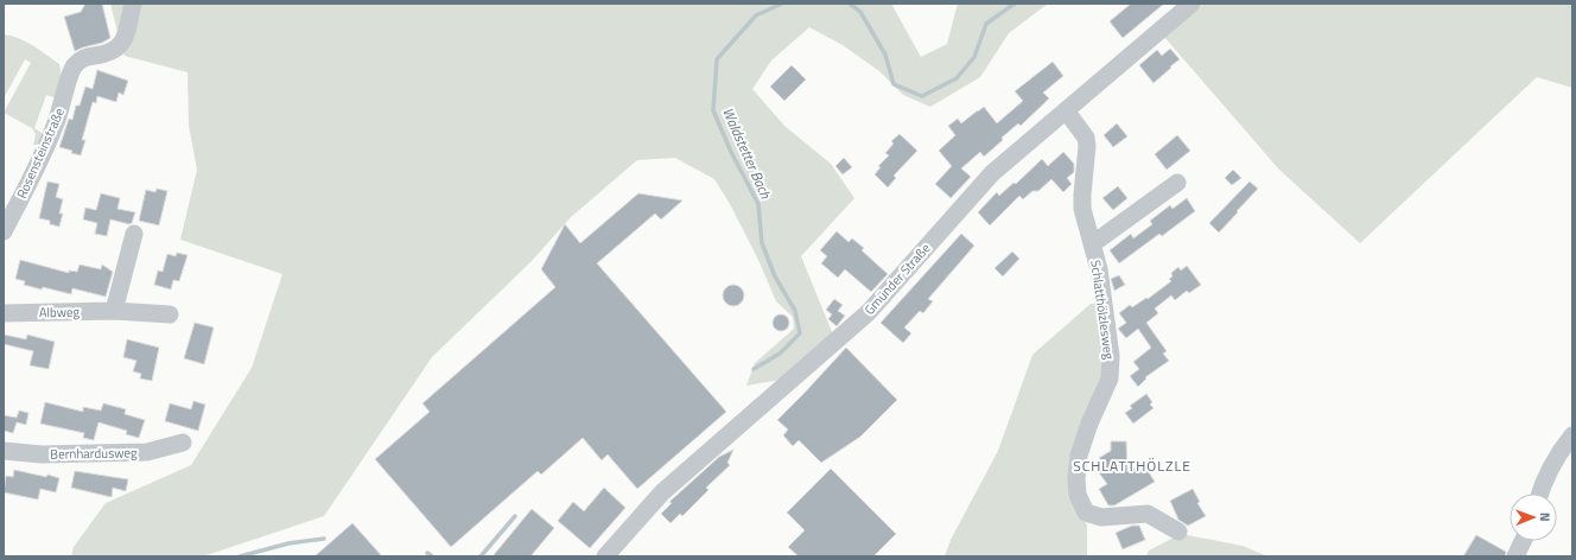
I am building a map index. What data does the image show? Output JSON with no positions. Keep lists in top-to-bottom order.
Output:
{
  "streets": {
    "street": [
      "Rosensteinstraße",
      "Gmünder Straße",
      "Schlatthölzlesweg",
      "Albweg",
      "Bernhardusweg"
    ]
  },
  "crossings": [
    ["Gmünder Straße", "Schlatthölzlesweg"]
  ],
  "districts": ["SCHLATTHÖLZLE"],
  "water": ["Waldstetter Bach"],
  "north": "right"
}
